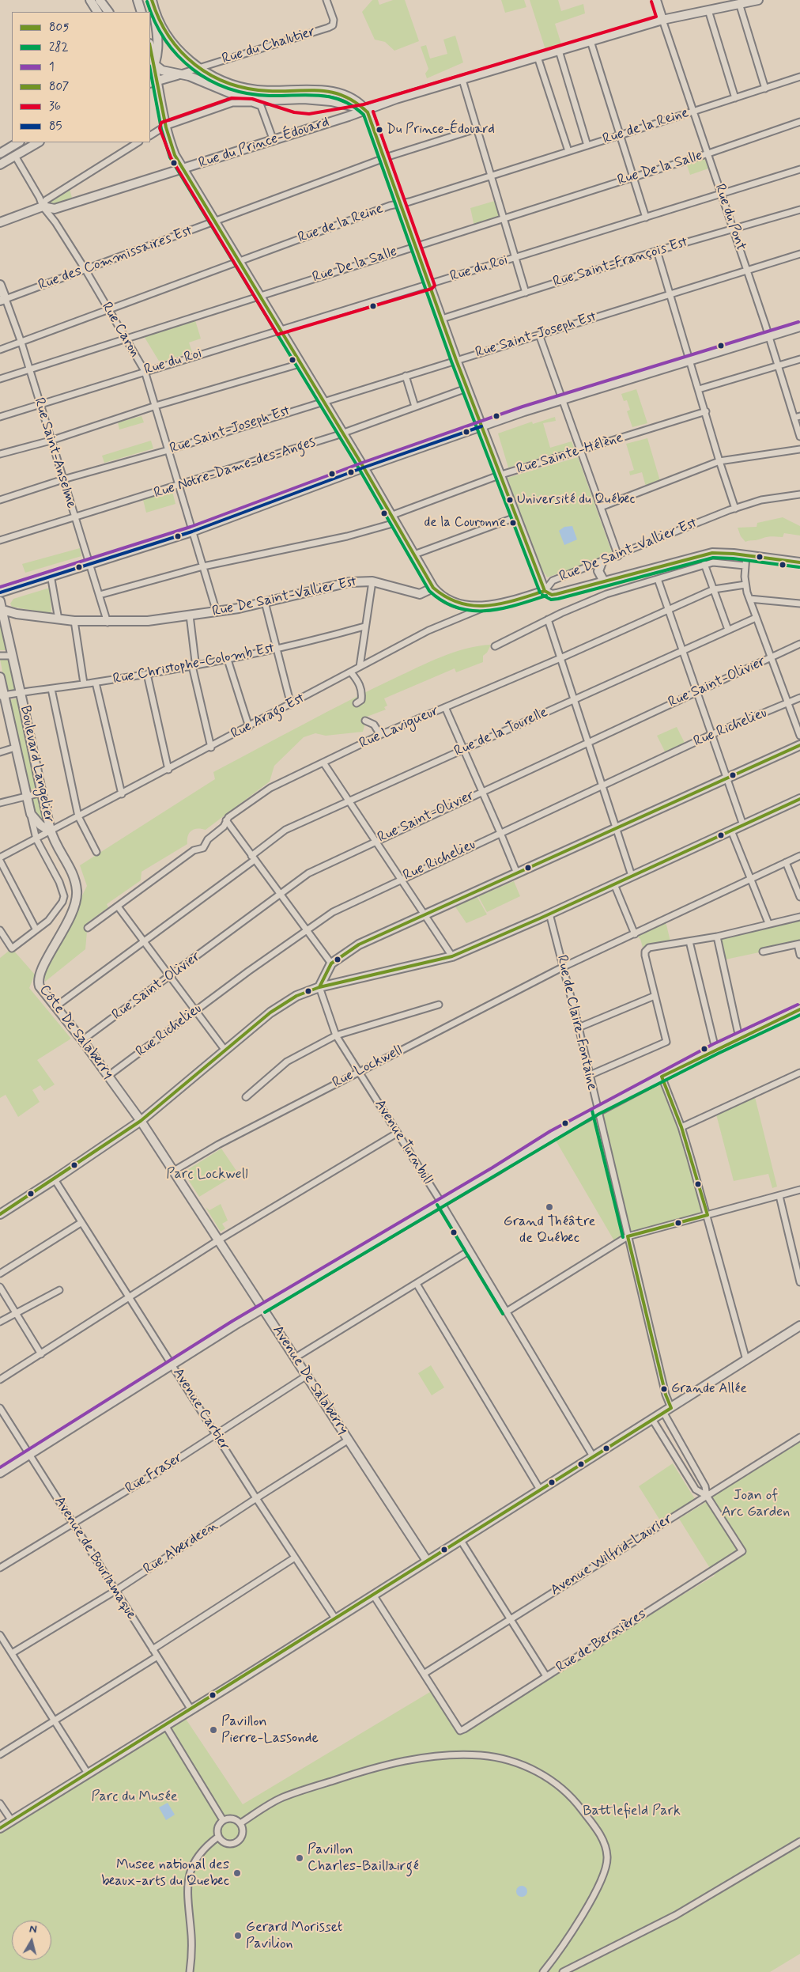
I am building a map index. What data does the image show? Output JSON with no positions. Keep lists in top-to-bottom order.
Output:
{
  "streets": {
    "main road": [
      "Rue du Chalutier",
      "Rue du Prince-Édouard",
      "Rue du Pont",
      "Rue Saint-Anselme",
      "Rue De Saint-Vallier Est",
      "Boulevard Langelier",
      "Côte De Salaberry",
      "Avenue De Salaberry"
    ],
    "street": [
      "Rue de la Reine",
      "Rue De la Salle",
      "Rue des Commissaires Est",
      "Rue Saint-François Est",
      "Rue du Roi",
      "Rue Caron",
      "Rue Saint-Joseph Est",
      "Rue Sainte-Hélène",
      "Rue Notre-Dame-des-Anges",
      "Rue Christophe-Colomb Est",
      "Rue Saint-Olivier",
      "Rue Arago Est",
      "Rue Lavigueur",
      "Rue Richelieu",
      "Rue de la Tourelle",
      "Rue de Claire-Fontaine",
      "Rue Lockwell",
      "Avenue Turnbull",
      "Avenue Cartier",
      "Rue Fraser",
      "Rue Aberdeen",
      "Avenue Wilfrid-Laurier",
      "Avenue de Bourlamaque",
      "Rue de Bernières"
    ]
  },
  "crossings": [
    ["Rue de la Reine", "Rue du Pont"],
    ["Rue de la Reine", "Rue Caron"],
    ["Rue de la Reine", "Rue Saint-Anselme"],
    ["Rue du Prince-Édouard", "Rue du Pont"],
    ["Rue du Prince-Édouard", "Rue Caron"],
    ["Rue De la Salle", "Rue du Pont"],
    ["Rue De la Salle", "Rue Caron"],
    ["Rue De la Salle", "Rue Saint-Anselme"],
    ["Rue du Pont", "Rue Saint-François Est"],
    ["Rue du Pont", "Rue du Roi"],
    ["Rue du Pont", "Rue Saint-Joseph Est"],
    ["Rue des Commissaires Est", "Rue Caron"],
    ["Rue des Commissaires Est", "Rue Saint-Anselme"],
    ["Rue du Roi", "Rue Caron"],
    ["Rue du Roi", "Rue Saint-Anselme"],
    ["Rue Caron", "Rue Saint-Joseph Est"],
    ["Rue Caron", "Rue Notre-Dame-des-Anges"],
    ["Rue Caron", "Rue De Saint-Vallier Est"],
    ["Rue Saint-Joseph Est", "Rue Saint-Anselme"],
    ["Rue Saint-Anselme", "Rue Notre-Dame-des-Anges"],
    ["Rue Saint-Anselme", "Rue De Saint-Vallier Est"],
    ["Rue De Saint-Vallier Est", "Rue Arago Est"],
    ["Rue De Saint-Vallier Est", "Boulevard Langelier"],
    ["Rue Christophe-Colomb Est", "Boulevard Langelier"],
    ["Rue Saint-Olivier", "Côte De Salaberry"],
    ["Rue Arago Est", "Boulevard Langelier"],
    ["Rue Arago Est", "Côte De Salaberry"],
    ["Rue Richelieu", "Côte De Salaberry"],
    ["Rue de la Tourelle", "Côte De Salaberry"],
    ["Boulevard Langelier", "Côte De Salaberry"],
    ["Rue de Claire-Fontaine", "Rue Lockwell"],
    ["Côte De Salaberry", "Avenue De Salaberry"],
    ["Rue Lockwell", "Avenue Turnbull"],
    ["Rue Lockwell", "Avenue De Salaberry"],
    ["Avenue De Salaberry", "Rue Fraser"],
    ["Avenue De Salaberry", "Rue Aberdeen"],
    ["Avenue Cartier", "Rue Fraser"],
    ["Avenue Cartier", "Rue Aberdeen"],
    ["Rue Fraser", "Avenue de Bourlamaque"],
    ["Rue Aberdeen", "Avenue de Bourlamaque"],
    ["Avenue Wilfrid-Laurier", "Rue de Bernières"]
  ],
  "parks": [
    "Parc Lockwell",
    "Joan of Arc Garden",
    "Parc du Musée",
    "Battlefield Park"
  ],
  "places": [
    "Du Prince-Édouard",
    "Université du Québec",
    "de la Couronne",
    "Grand Théâtre de Québec",
    "Grande Allée",
    "Pavillon Pierre-Lassonde",
    "Pavillon Charles-Baillairgé",
    "Musee national des beaux-arts du Quebec",
    "Gerard Morisset Pavilion"
  ],
  "lines": [
    "transit line 805",
    "transit line 282",
    "transit line 36",
    "transit line 1",
    "transit line 85",
    "transit line 807"
  ],
  "legend": [
    "805",
    "282",
    "1",
    "807",
    "36",
    "85"
  ],
  "north": "top"
}
